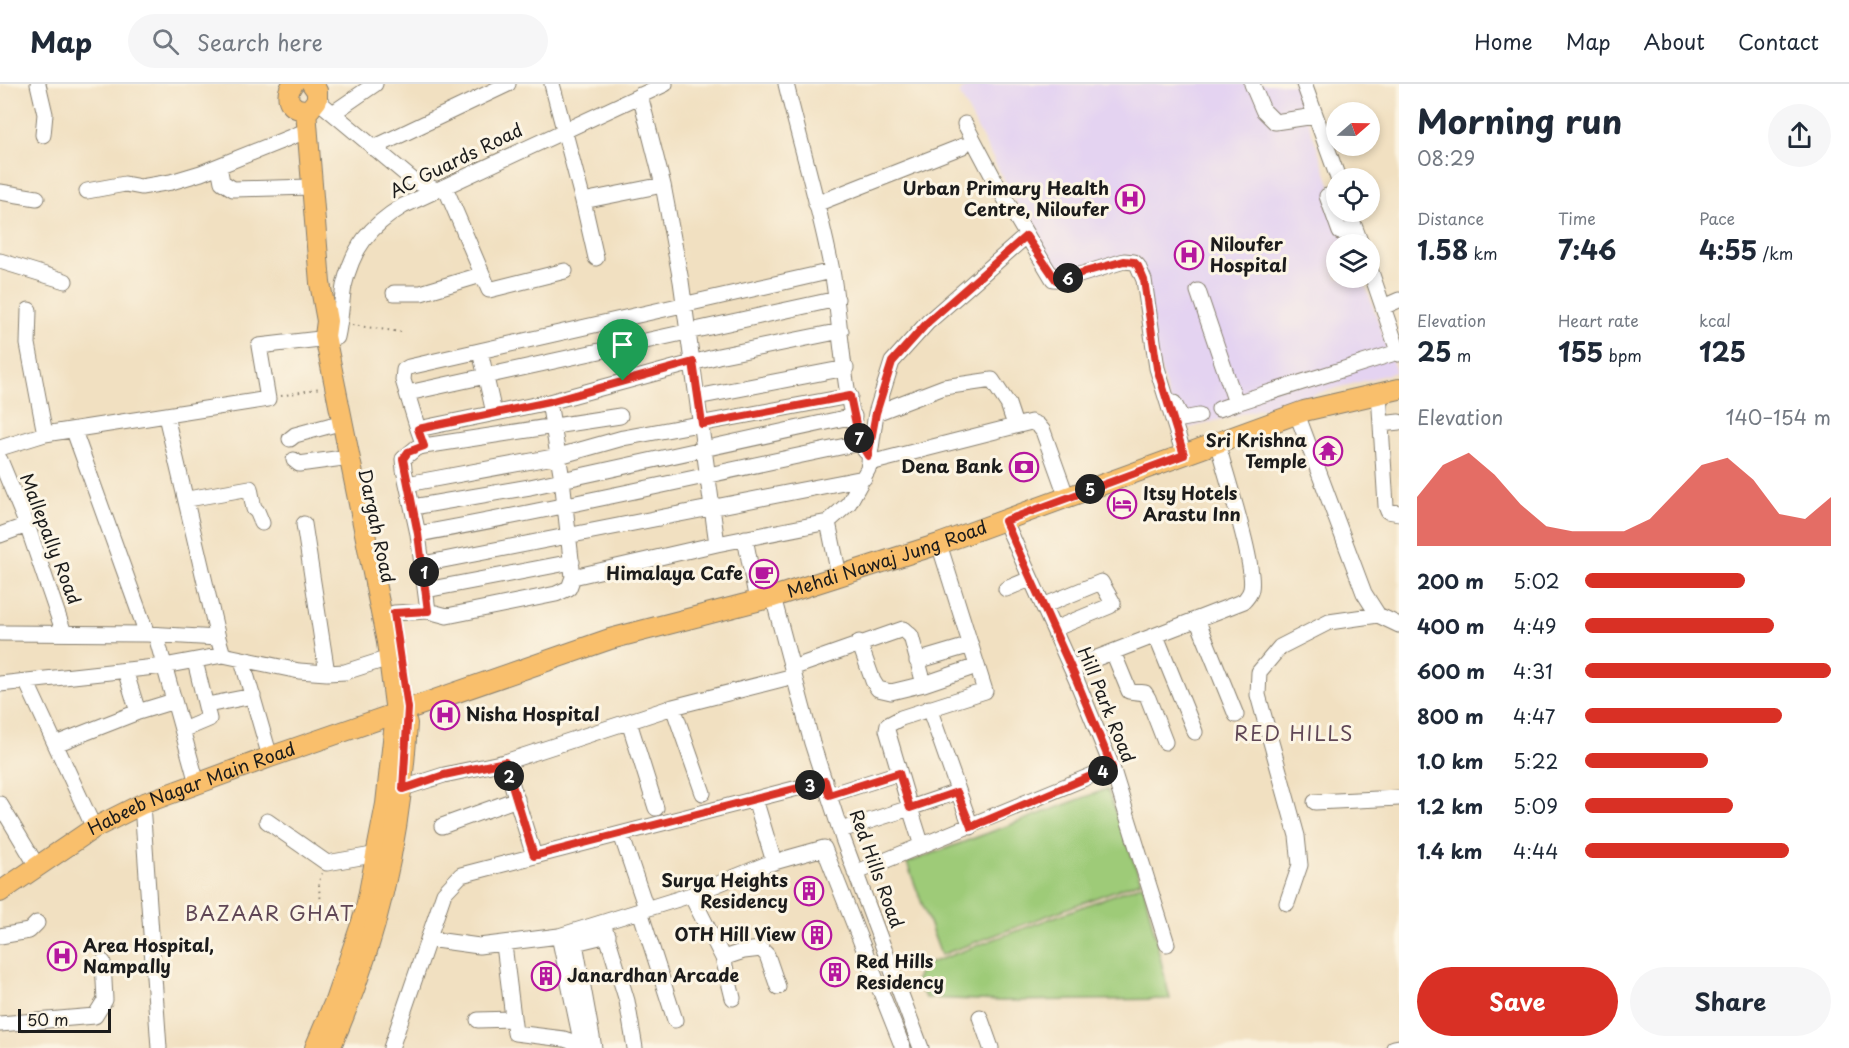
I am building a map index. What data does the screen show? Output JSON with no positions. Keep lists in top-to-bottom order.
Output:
{
  "streets": {
    "main road": ["Dargah Road", "Mehdi Nawaj Jung Road", "Habeeb Nagar Main Road"],
    "street": [
      "AC Guards Road",
      "Mallepally Road",
      "Hill Park Road",
      "Red Hills Road"
    ]
  },
  "crossings": [
    ["AC Guards Road", "Dargah Road"],
    ["Dargah Road", "Mehdi Nawaj Jung Road"],
    ["Dargah Road", "Habeeb Nagar Main Road"],
    ["Mehdi Nawaj Jung Road", "Hill Park Road"],
    ["Mehdi Nawaj Jung Road", "Habeeb Nagar Main Road"],
    ["Mehdi Nawaj Jung Road", "Red Hills Road"]
  ],
  "districts": ["RED HILLS", "BAZAAR GHAT"],
  "places": {
    "hospital": [
      "Urban Primary Health Centre, Niloufer",
      "Niloufer Hospital",
      "Nisha Hospital",
      "Area Hospital, Nampally"
    ],
    "temple": ["Sri Krishna Temple"],
    "bank": ["Dena Bank"],
    "hotel": ["Itsy Hotels Arastu Inn"],
    "cafe": ["Himalaya Cafe"],
    "building": [
      "Surya Heights Residency",
      "OTH Hill View",
      "Red Hills Residency",
      "Janardhan Arcade"
    ]
  },
  "scale_bar": "50 m",
  "north": "right",
  "page": {
    "header": "Map",
    "search": "Search here",
    "nav": [
      "Home",
      "Map",
      "About",
      "Contact"
    ],
    "heading": ["Morning run", "08:29"],
    "stats": [
      ["Distance", "1.58 km"],
      ["Time", "7:46"],
      ["Pace", "4:55 /km"],
      ["Elevation", "25 m"],
      ["Heart rate", "155 bpm"],
      ["kcal", "125"]
    ],
    "pins": [
      "6",
      "7",
      "5",
      "1",
      "4",
      "2",
      "3"
    ],
    "chart": ["Elevation", "140–154 m"],
    "list": [
      {
        "name": "200 m",
        "note": "5:02"
      },
      {
        "name": "400 m",
        "note": "4:49"
      },
      {
        "name": "600 m",
        "note": "4:31"
      },
      {
        "name": "800 m",
        "note": "4:47"
      },
      {
        "name": "1.0 km",
        "note": "5:22"
      },
      {
        "name": "1.2 km",
        "note": "5:09"
      },
      {
        "name": "1.4 km",
        "note": "4:44"
      }
    ],
    "buttons": ["Save", "Share"],
    "scale": "50 m"
  }
}
